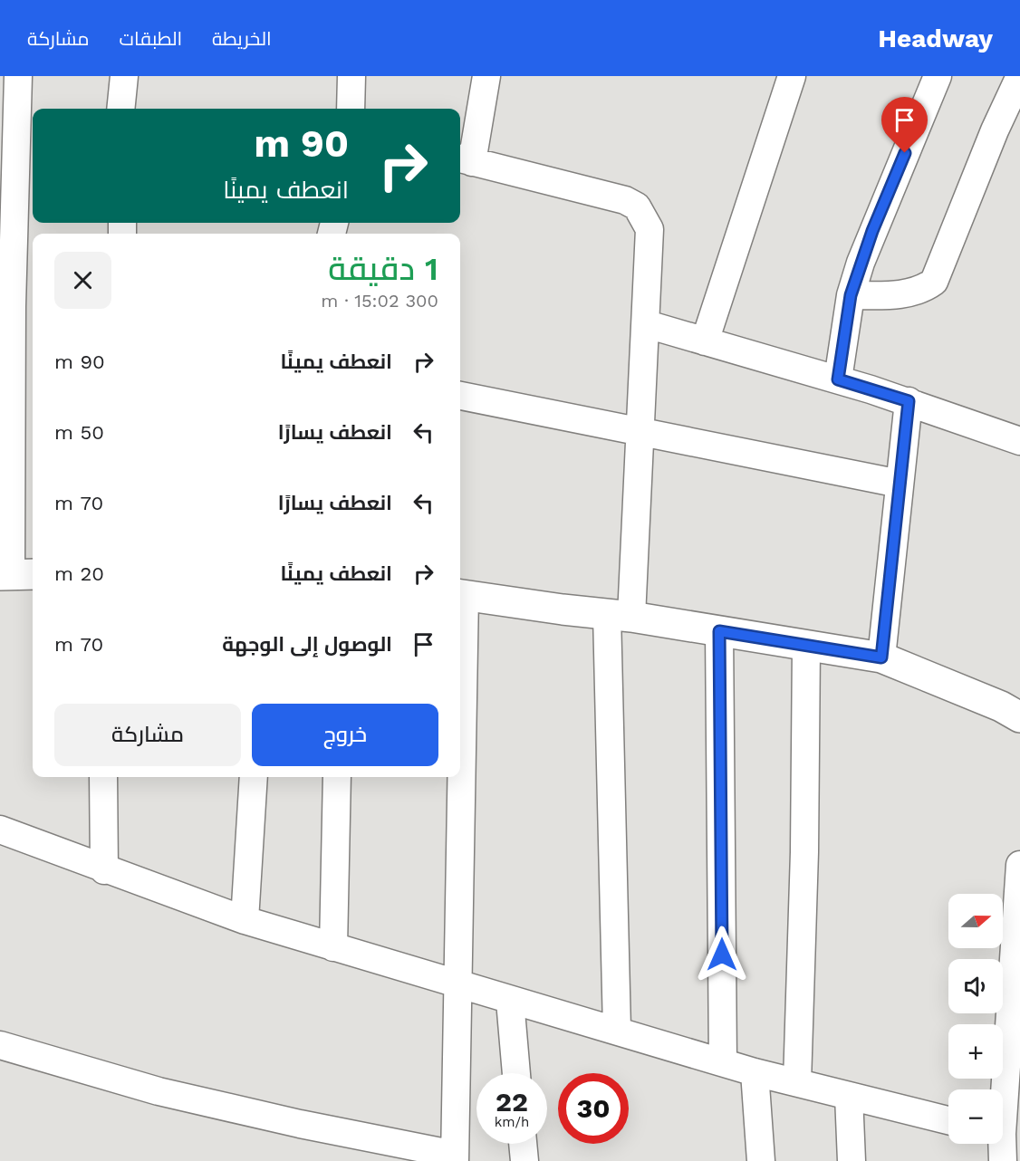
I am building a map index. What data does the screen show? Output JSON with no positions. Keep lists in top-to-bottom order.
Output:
{
  "north": "right",
  "page": {
    "header": "Headway",
    "nav": ["الخريطة", "الطبقات", "مشاركة"],
    "turn": ["90 m", "انعطف يمينًا"],
    "heading": ["1 دقيقة", "300 m · 15:02"],
    "list": [
      {
        "name": "انعطف يمينًا",
        "value": "90 m"
      },
      {
        "name": "انعطف يسارًا",
        "value": "50 m"
      },
      {
        "name": "انعطف يسارًا",
        "value": "70 m"
      },
      {
        "name": "انعطف يمينًا",
        "value": "20 m"
      },
      {
        "name": "الوصول إلى الوجهة",
        "value": "70 m"
      }
    ],
    "buttons": ["خروج", "مشاركة"],
    "map_buttons": ["+", "−"],
    "speed": "22 km/h",
    "limit": "30"
  }
}
